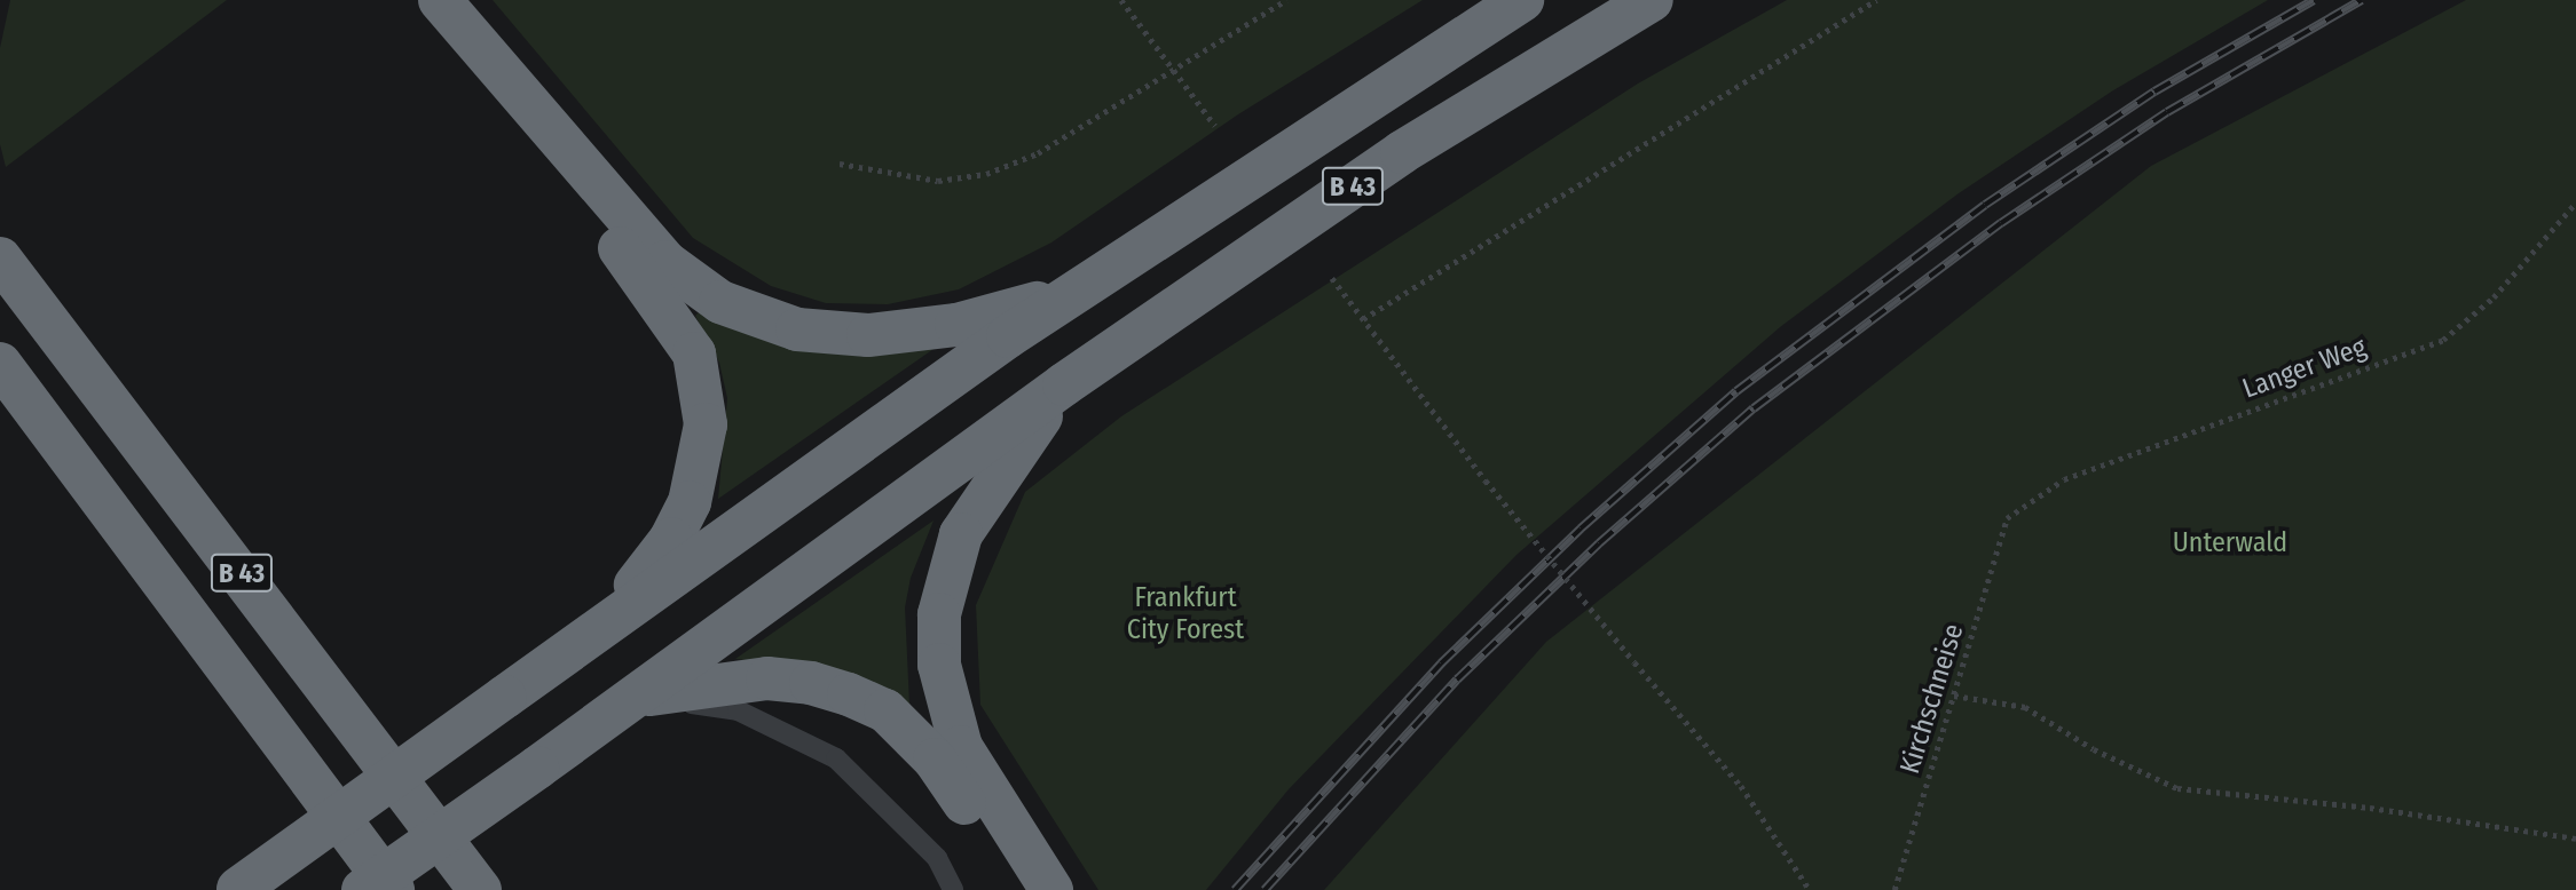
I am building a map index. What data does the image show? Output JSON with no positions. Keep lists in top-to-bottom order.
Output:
{
  "streets": {
    "highway": ["B 43"],
    "path": ["Langer Weg", "Kirchschneise"]
  },
  "crossings": [
    ["Langer Weg", "Kirchschneise"]
  ],
  "parks": ["Unterwald", "Frankfurt City Forest"]
}
